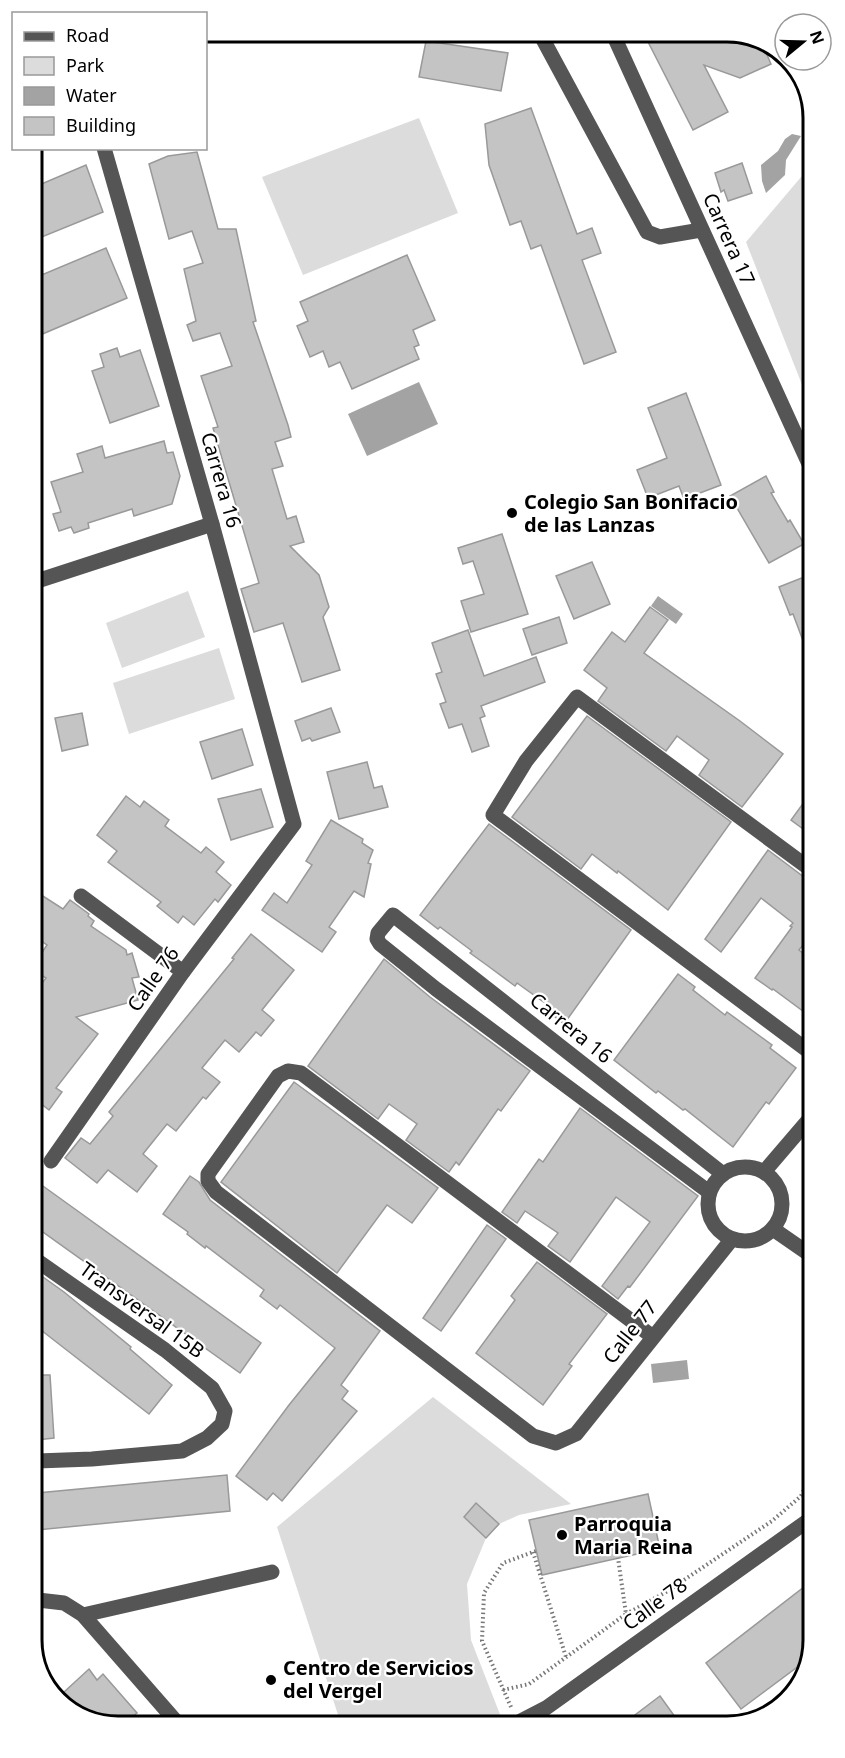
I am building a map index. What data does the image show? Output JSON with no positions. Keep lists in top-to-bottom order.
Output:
{
  "streets": {
    "street": [
      "Carrera 17",
      "Carrera 16",
      "Calle 76",
      "Transversal 15B",
      "Calle 77",
      "Calle 78"
    ]
  },
  "crossings": [
    ["Carrera 16", "Calle 76"],
    ["Carrera 16", "Calle 77"]
  ],
  "places": ["Colegio San Bonifacio de las Lanzas", "Parroquia Maria Reina", "Centro de Servicios del Vergel"],
  "legend": [
    "Road",
    "Park",
    "Water",
    "Building"
  ],
  "north": "right"
}
